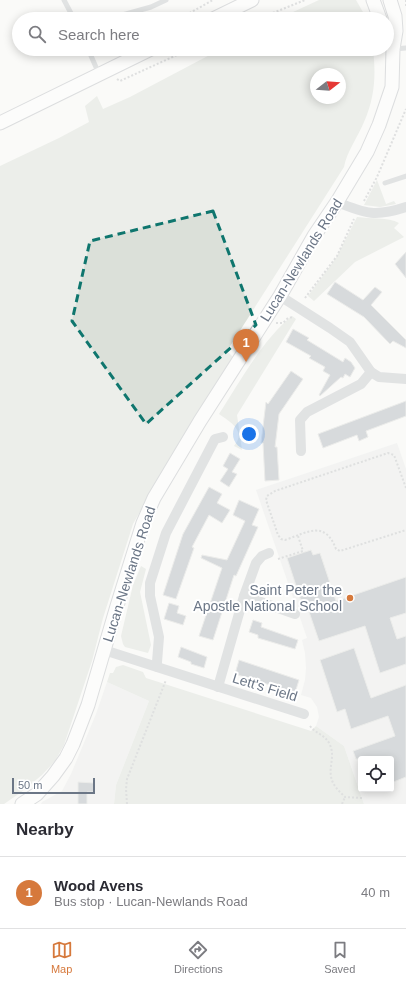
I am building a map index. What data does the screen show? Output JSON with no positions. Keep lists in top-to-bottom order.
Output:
{
  "streets": {
    "street": ["Lucan-Newlands Road", "Lett's Field"]
  },
  "crossings": [
    ["Lucan-Newlands Road", "Lett's Field"]
  ],
  "places": ["Saint Peter the Apostle National School"],
  "scale_bar": "50 m",
  "north": "right",
  "page": {
    "search": "Search here",
    "pins": "1",
    "scale": "50 m",
    "heading": "Nearby",
    "list": [
      {
        "mark": "1",
        "name": "Wood Avens",
        "note": "Bus stop · Lucan-Newlands Road",
        "value": "40 m"
      }
    ],
    "nav": ["Map", "Directions", "Saved"]
  }
}
